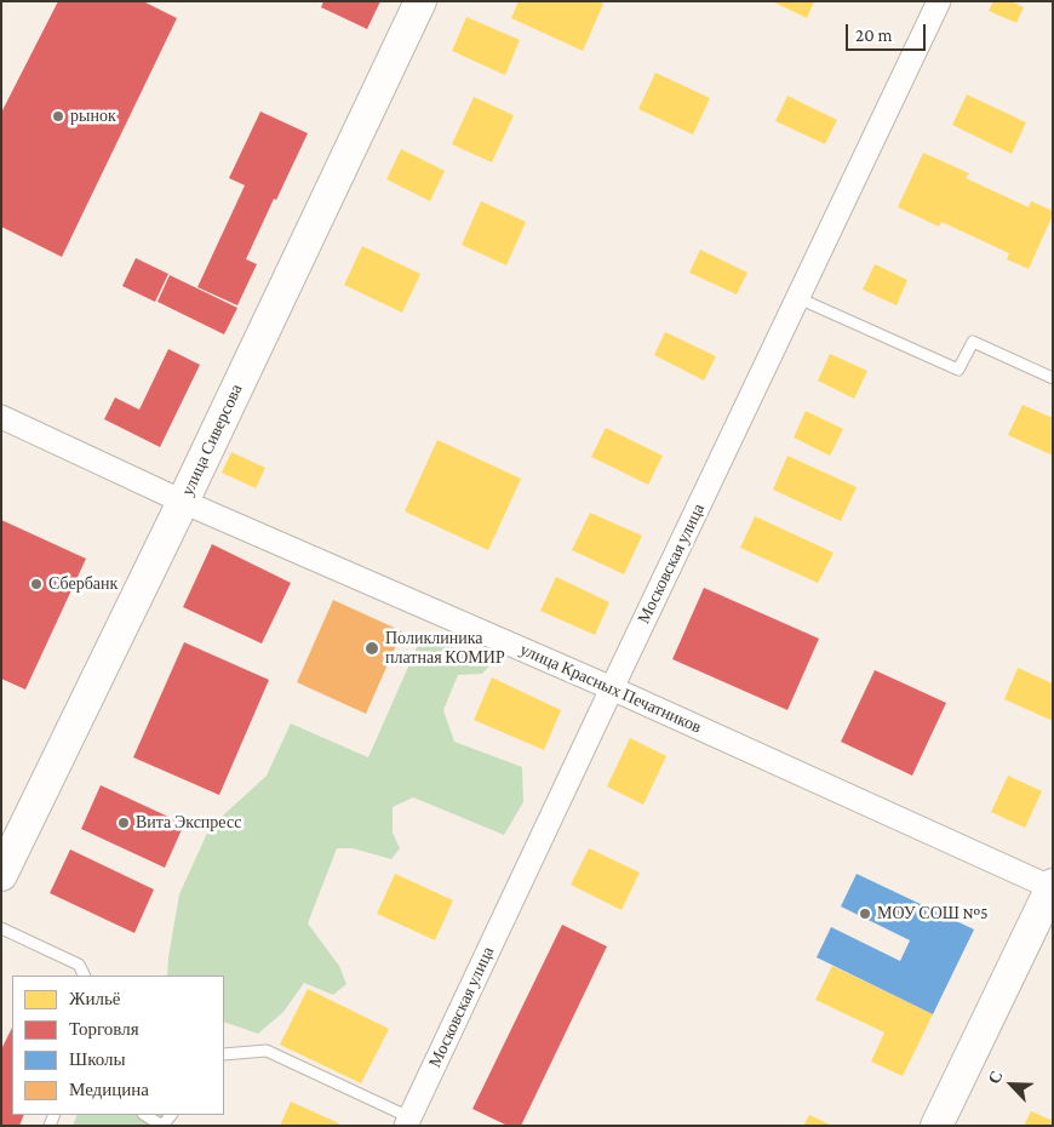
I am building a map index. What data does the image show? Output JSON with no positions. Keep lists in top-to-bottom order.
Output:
{
  "streets": {
    "street": ["улица Сиверсова", "Московская улица", "улица Красных Печатников"]
  },
  "crossings": [
    ["улица Сиверсова", "улица Красных Печатников"],
    ["Московская улица", "улица Красных Печатников"]
  ],
  "places": [
    "рынок",
    "Сбербанк",
    "Поликлиника платная КОМИР",
    "Вита Экспресс",
    "МОУ СОШ №5"
  ],
  "legend": [
    "Жильё",
    "Торговля",
    "Школы",
    "Медицина"
  ],
  "scale_bar": "20 m",
  "north": "top left"
}
